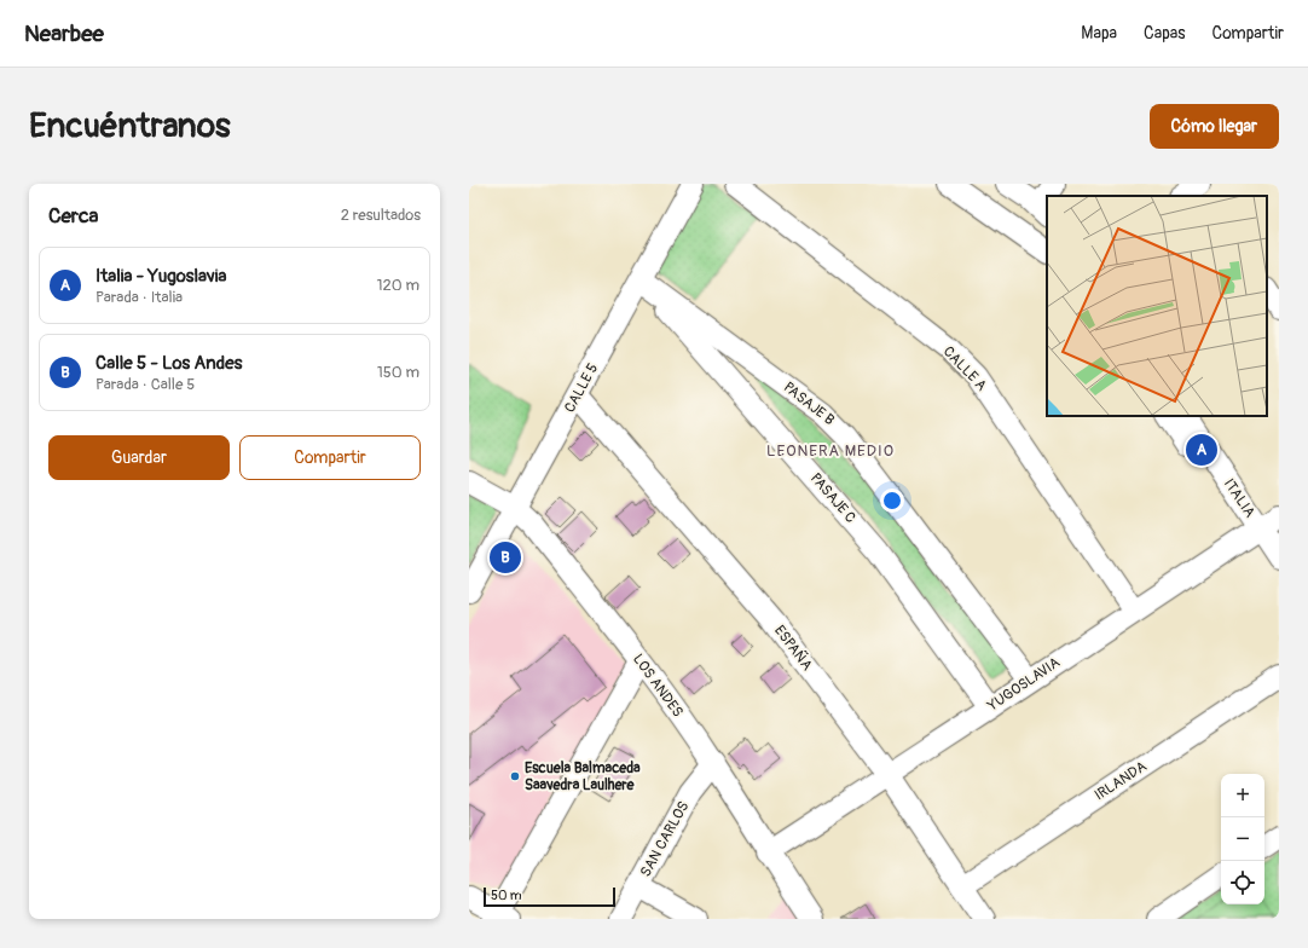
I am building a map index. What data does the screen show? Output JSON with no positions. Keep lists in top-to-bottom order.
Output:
{
  "streets": {
    "street": [
      "CALLE A",
      "CALLE 5",
      "PASAJE B",
      "PASAJE C",
      "ITALIA",
      "ESPAÑA",
      "YUGOSLAVIA",
      "LOS ANDES",
      "IRLANDA",
      "SAN CARLOS"
    ]
  },
  "crossings": [
    ["CALLE A", "YUGOSLAVIA"],
    ["CALLE 5", "PASAJE B"],
    ["CALLE 5", "PASAJE C"],
    ["CALLE 5", "ESPAÑA"],
    ["CALLE 5", "LOS ANDES"],
    ["PASAJE B", "PASAJE C"],
    ["PASAJE B", "YUGOSLAVIA"],
    ["PASAJE C", "YUGOSLAVIA"],
    ["ITALIA", "YUGOSLAVIA"],
    ["ESPAÑA", "YUGOSLAVIA"],
    ["ESPAÑA", "IRLANDA"],
    ["YUGOSLAVIA", "LOS ANDES"],
    ["LOS ANDES", "SAN CARLOS"]
  ],
  "districts": ["LEONERA MEDIO"],
  "places": ["Escuela Balmaceda Saavedra Laulhere"],
  "scale_bar": "50 m",
  "page": {
    "header": "Nearbee",
    "nav": ["Mapa", "Capas", "Compartir"],
    "buttons": [
      "Cómo llegar",
      ["Guardar", "Compartir"]
    ],
    "title": "Encuéntranos",
    "heading": ["Cerca", "2 resultados"],
    "list": [
      {
        "mark": "A",
        "name": "Italia - Yugoslavia",
        "note": "Parada · Italia",
        "value": "120 m"
      },
      {
        "mark": "B",
        "name": "Calle 5 - Los Andes",
        "note": "Parada · Calle 5",
        "value": "150 m"
      }
    ],
    "pins": ["A", "B"],
    "map_buttons": ["+", "−"],
    "scale": "50 m"
  }
}
